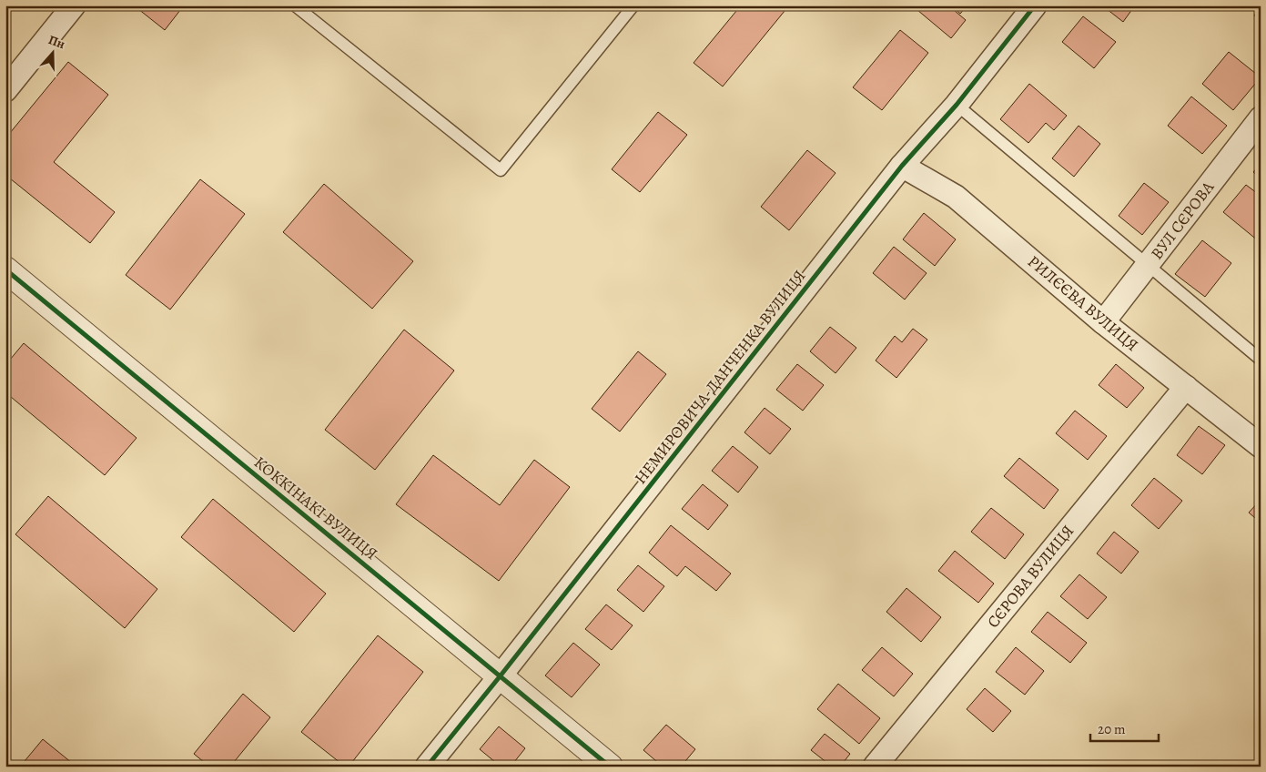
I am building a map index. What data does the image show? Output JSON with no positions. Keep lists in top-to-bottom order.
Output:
{
  "streets": {
    "street": [
      "ВУЛ СЄРОВА",
      "РИЛЄЄВА ВУЛИЦЯ",
      "НЕМИРОВИЧА-ДАНЧЕНКА ВУЛИЦЯ",
      "КОККІНАКІ ВУЛИЦЯ",
      "СЄРОВА ВУЛИЦЯ"
    ]
  },
  "crossings": [
    ["ВУЛ СЄРОВА", "РИЛЄЄВА ВУЛИЦЯ"],
    ["РИЛЄЄВА ВУЛИЦЯ", "НЕМИРОВИЧА-ДАНЧЕНКА ВУЛИЦЯ"],
    ["РИЛЄЄВА ВУЛИЦЯ", "СЄРОВА ВУЛИЦЯ"],
    ["НЕМИРОВИЧА-ДАНЧЕНКА ВУЛИЦЯ", "КОККІНАКІ ВУЛИЦЯ"]
  ],
  "scale_bar": "20 m",
  "north": "top"
}
